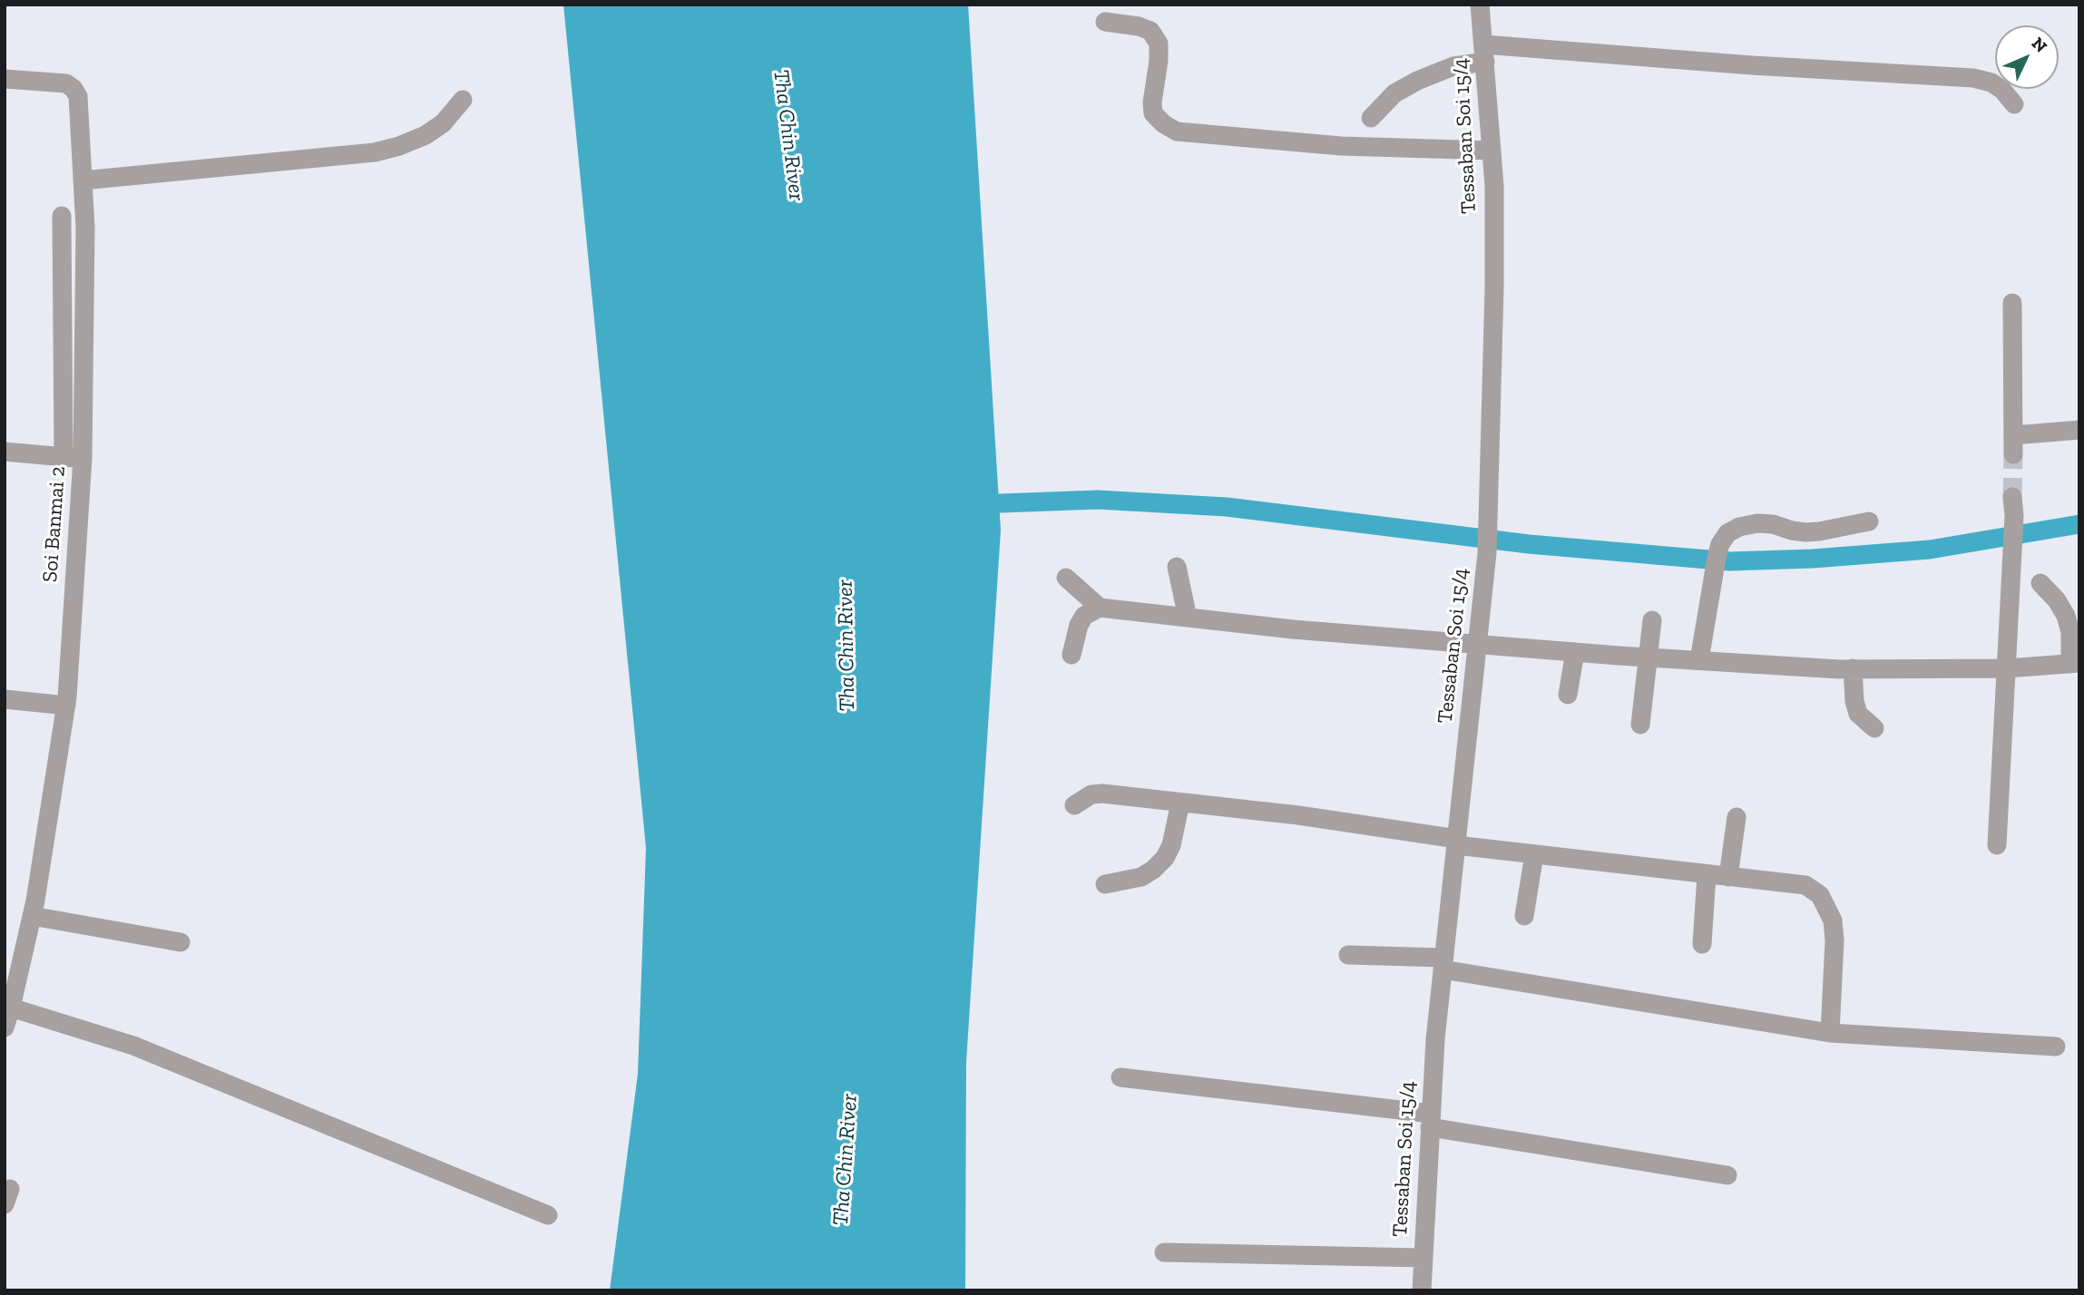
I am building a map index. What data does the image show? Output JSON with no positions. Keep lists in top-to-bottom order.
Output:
{
  "streets": {
    "street": ["Tessaban Soi 15/4", "Soi Banmai 2"]
  },
  "water": ["Tha Chin River"],
  "north": "top right"
}
